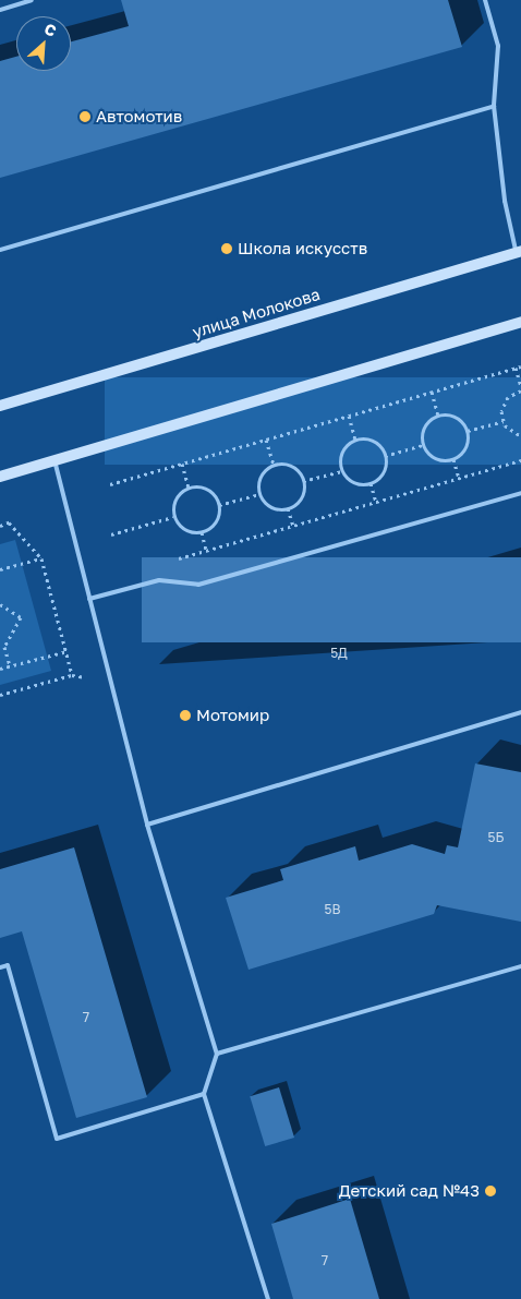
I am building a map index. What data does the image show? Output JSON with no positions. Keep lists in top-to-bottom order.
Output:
{
  "streets": {
    "main road": ["улица Молокова"]
  },
  "places": [
    "Автомотив",
    "Школа искусств",
    "Мотомир",
    "Детский сад №43"
  ],
  "house_numbers": [
    "5Д",
    "5Б",
    "5В",
    "7",
    "7"
  ],
  "north": "top right"
}
